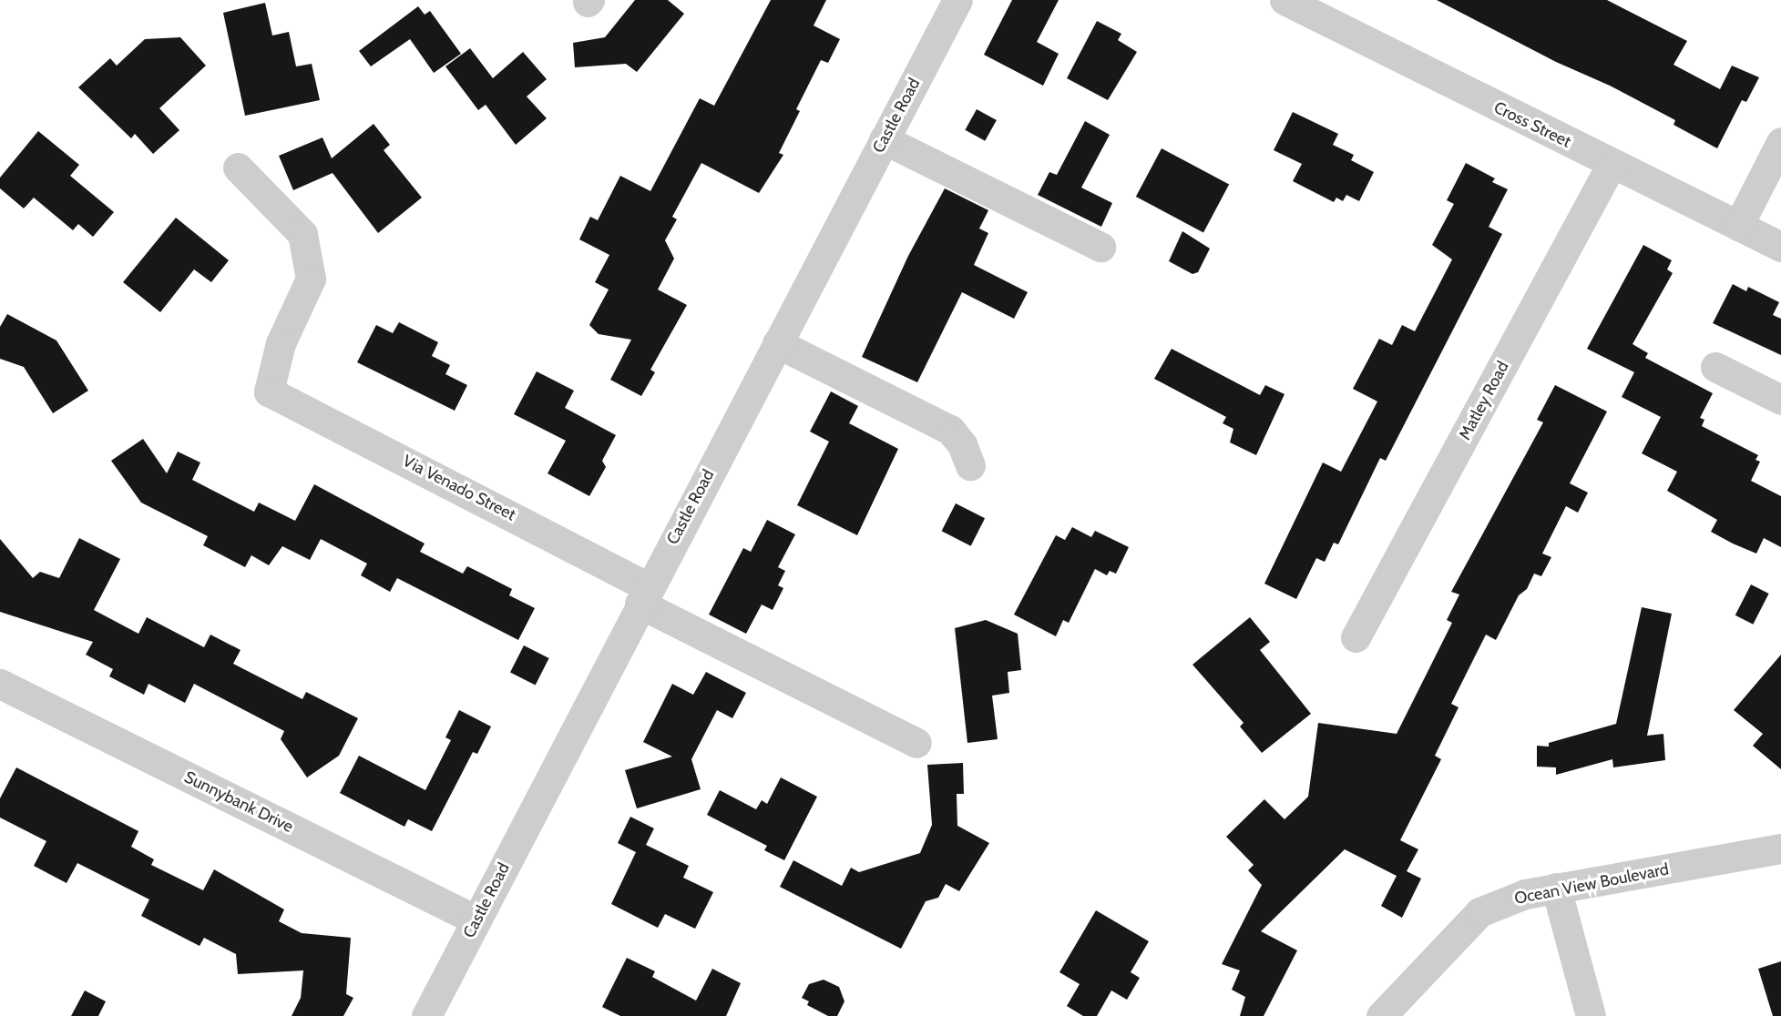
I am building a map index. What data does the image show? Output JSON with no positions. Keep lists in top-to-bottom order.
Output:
{
  "streets": {
    "street": [
      "Castle Road",
      "Cross Street",
      "Matley Road",
      "Via Venado Street",
      "Sunnybank Drive",
      "Ocean View Boulevard"
    ]
  },
  "crossings": [
    ["Castle Road", "Via Venado Street"],
    ["Castle Road", "Sunnybank Drive"],
    ["Cross Street", "Matley Road"]
  ]
}
